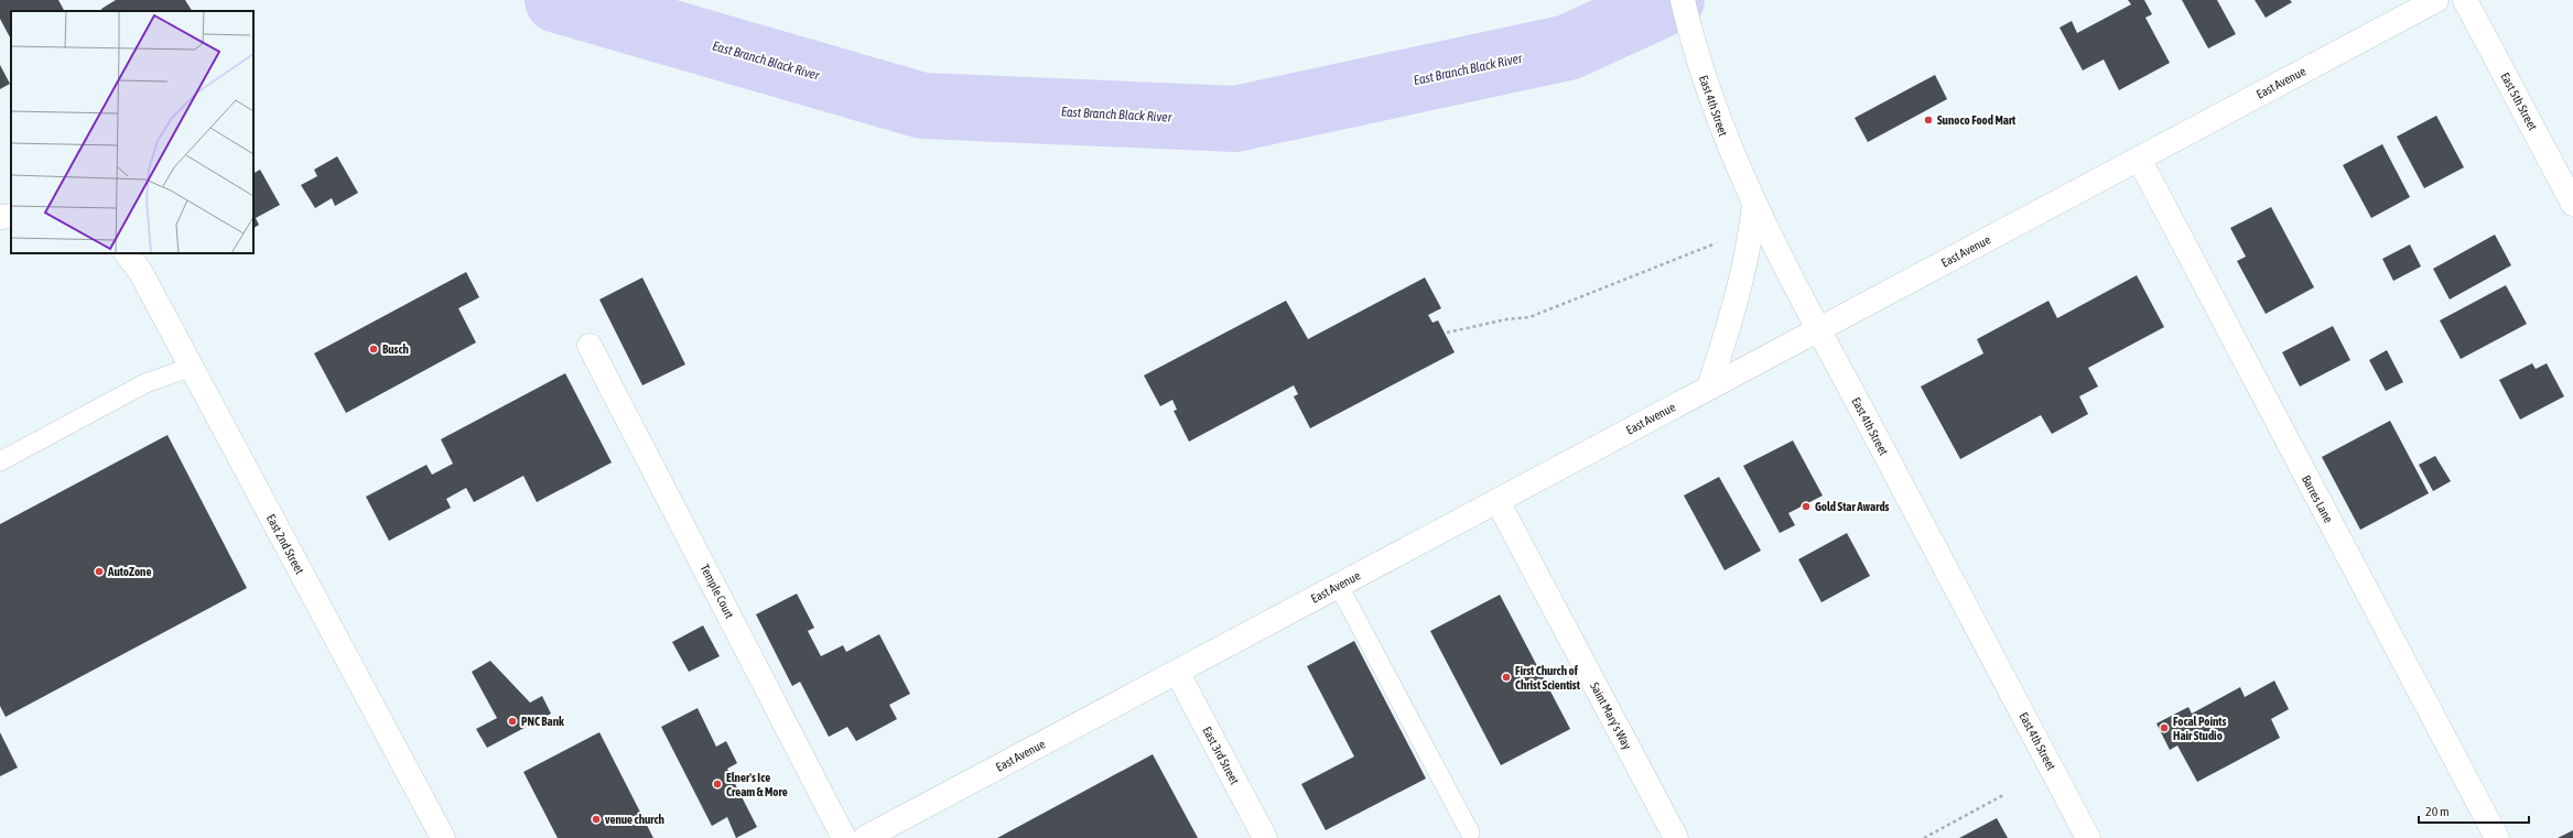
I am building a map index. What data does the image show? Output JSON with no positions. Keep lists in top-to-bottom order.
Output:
{
  "streets": {
    "street": [
      "East Avenue",
      "East 5th Street",
      "East 4th Street",
      "Barres Lane",
      "East 2nd Street",
      "Temple Court",
      "Saint Mary's Way",
      "East 3rd Street"
    ]
  },
  "crossings": [
    ["East Avenue", "East 4th Street"],
    ["East Avenue", "Barres Lane"],
    ["East Avenue", "Saint Mary's Way"],
    ["East Avenue", "East 3rd Street"]
  ],
  "water": ["East Branch Black River"],
  "places": [
    "Sunoco Food Mart",
    "Busch",
    "Gold Star Awards",
    "AutoZone",
    "First Church of Christ Scientist",
    "PNC Bank",
    "Focal Points Hair Studio",
    "Elner's Ice Cream & More",
    "venue church"
  ],
  "scale_bar": "20 m"
}
